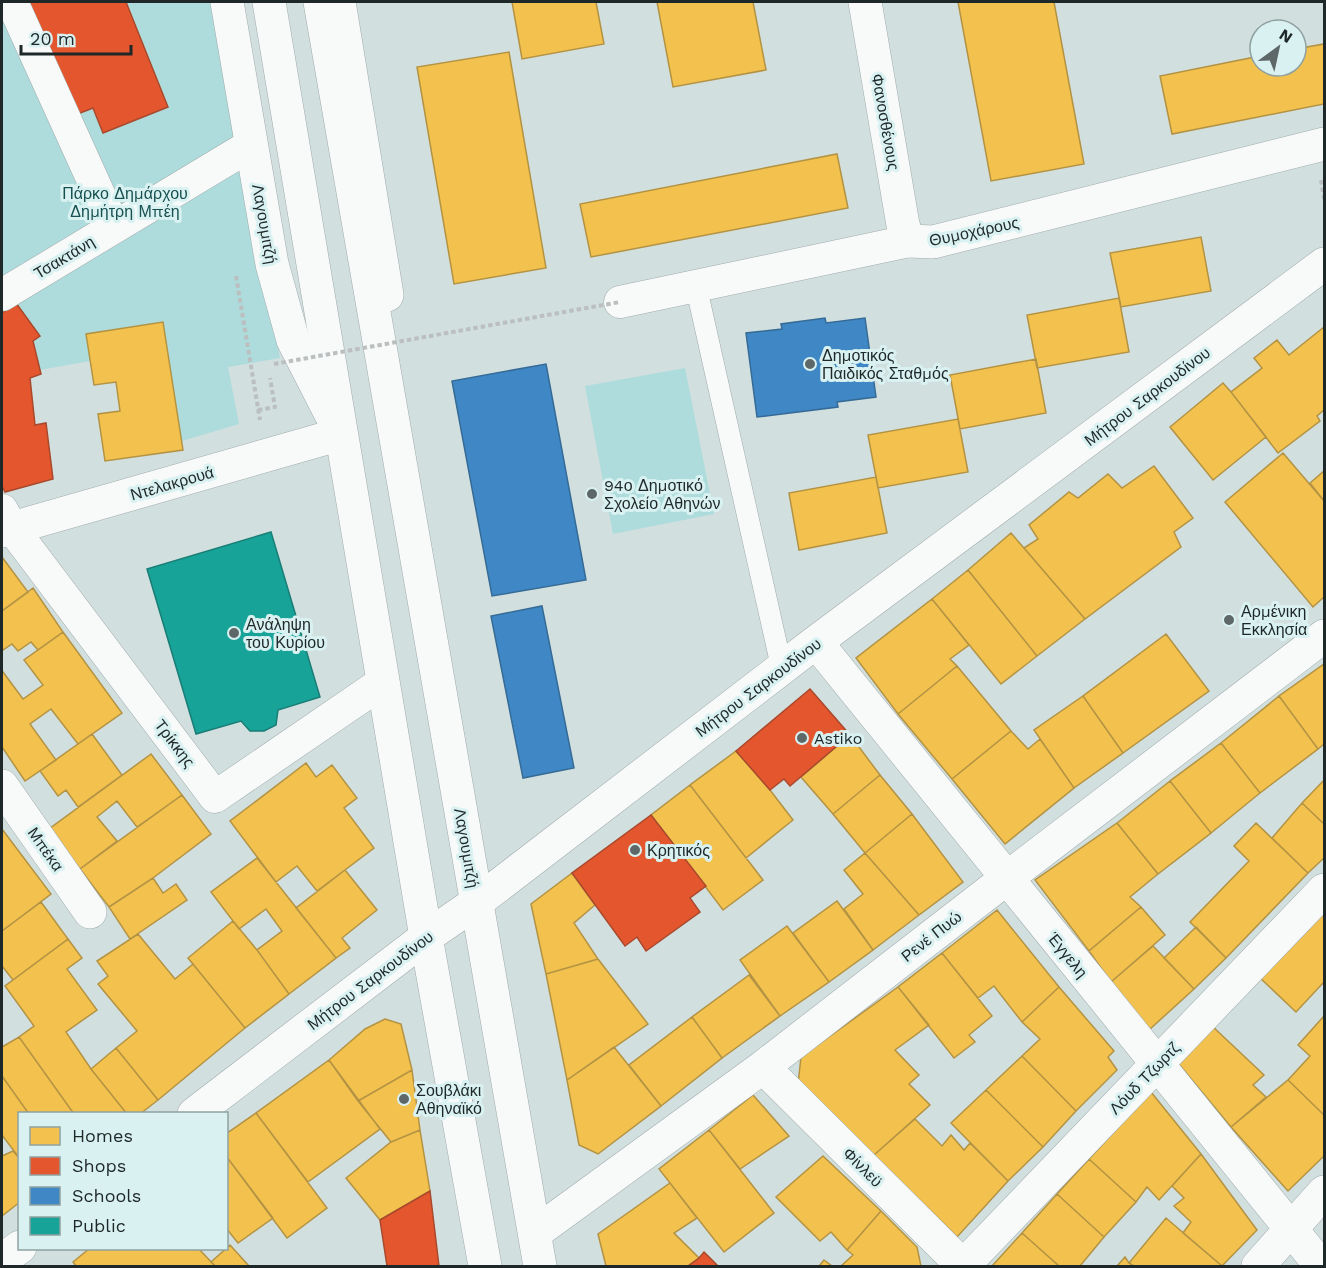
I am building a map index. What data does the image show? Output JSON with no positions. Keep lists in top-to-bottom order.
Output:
{
  "streets": {
    "street": [
      "Φανοσθένους",
      "Λαγουμιτζή",
      "Θυμοχάρους",
      "Τσακτάνη",
      "Μήτρου Σαρκουδίνου",
      "Ντελακρουά",
      "Τρίκκης",
      "Μπέκα",
      "Ρενέ Πυώ",
      "Έγγελη",
      "Λόυδ Τζωρτζ",
      "Φίνλεϋ"
    ]
  },
  "crossings": [
    ["Φανοσθένους", "Θυμοχάρους"],
    ["Λαγουμιτζή", "Τσακτάνη"],
    ["Λαγουμιτζή", "Μήτρου Σαρκουδίνου"],
    ["Λαγουμιτζή", "Ντελακρουά"],
    ["Λαγουμιτζή", "Τρίκκης"],
    ["Λαγουμιτζή", "Ρενέ Πυώ"],
    ["Μήτρου Σαρκουδίνου", "Έγγελη"],
    ["Ντελακρουά", "Τρίκκης"],
    ["Ρενέ Πυώ", "Έγγελη"],
    ["Ρενέ Πυώ", "Φίνλεϋ"],
    ["Έγγελη", "Λόυδ Τζωρτζ"],
    ["Λόυδ Τζωρτζ", "Φίνλεϋ"]
  ],
  "parks": ["Πάρκο Δημάρχου Δημήτρη Μπέη"],
  "places": [
    "Δημοτικός Παιδικός Σταθμός",
    "94ο Δημοτικό Σχολείο Αθηνών",
    "Αρμένικη Εκκλησία",
    "Ανάληψη του Κυρίου",
    "Astiko",
    "Κρητικός",
    "Σουβλάκι Αθηναϊκό"
  ],
  "legend": [
    "Homes",
    "Shops",
    "Schools",
    "Public"
  ],
  "scale_bar": "20 m",
  "north": "top right"
}
